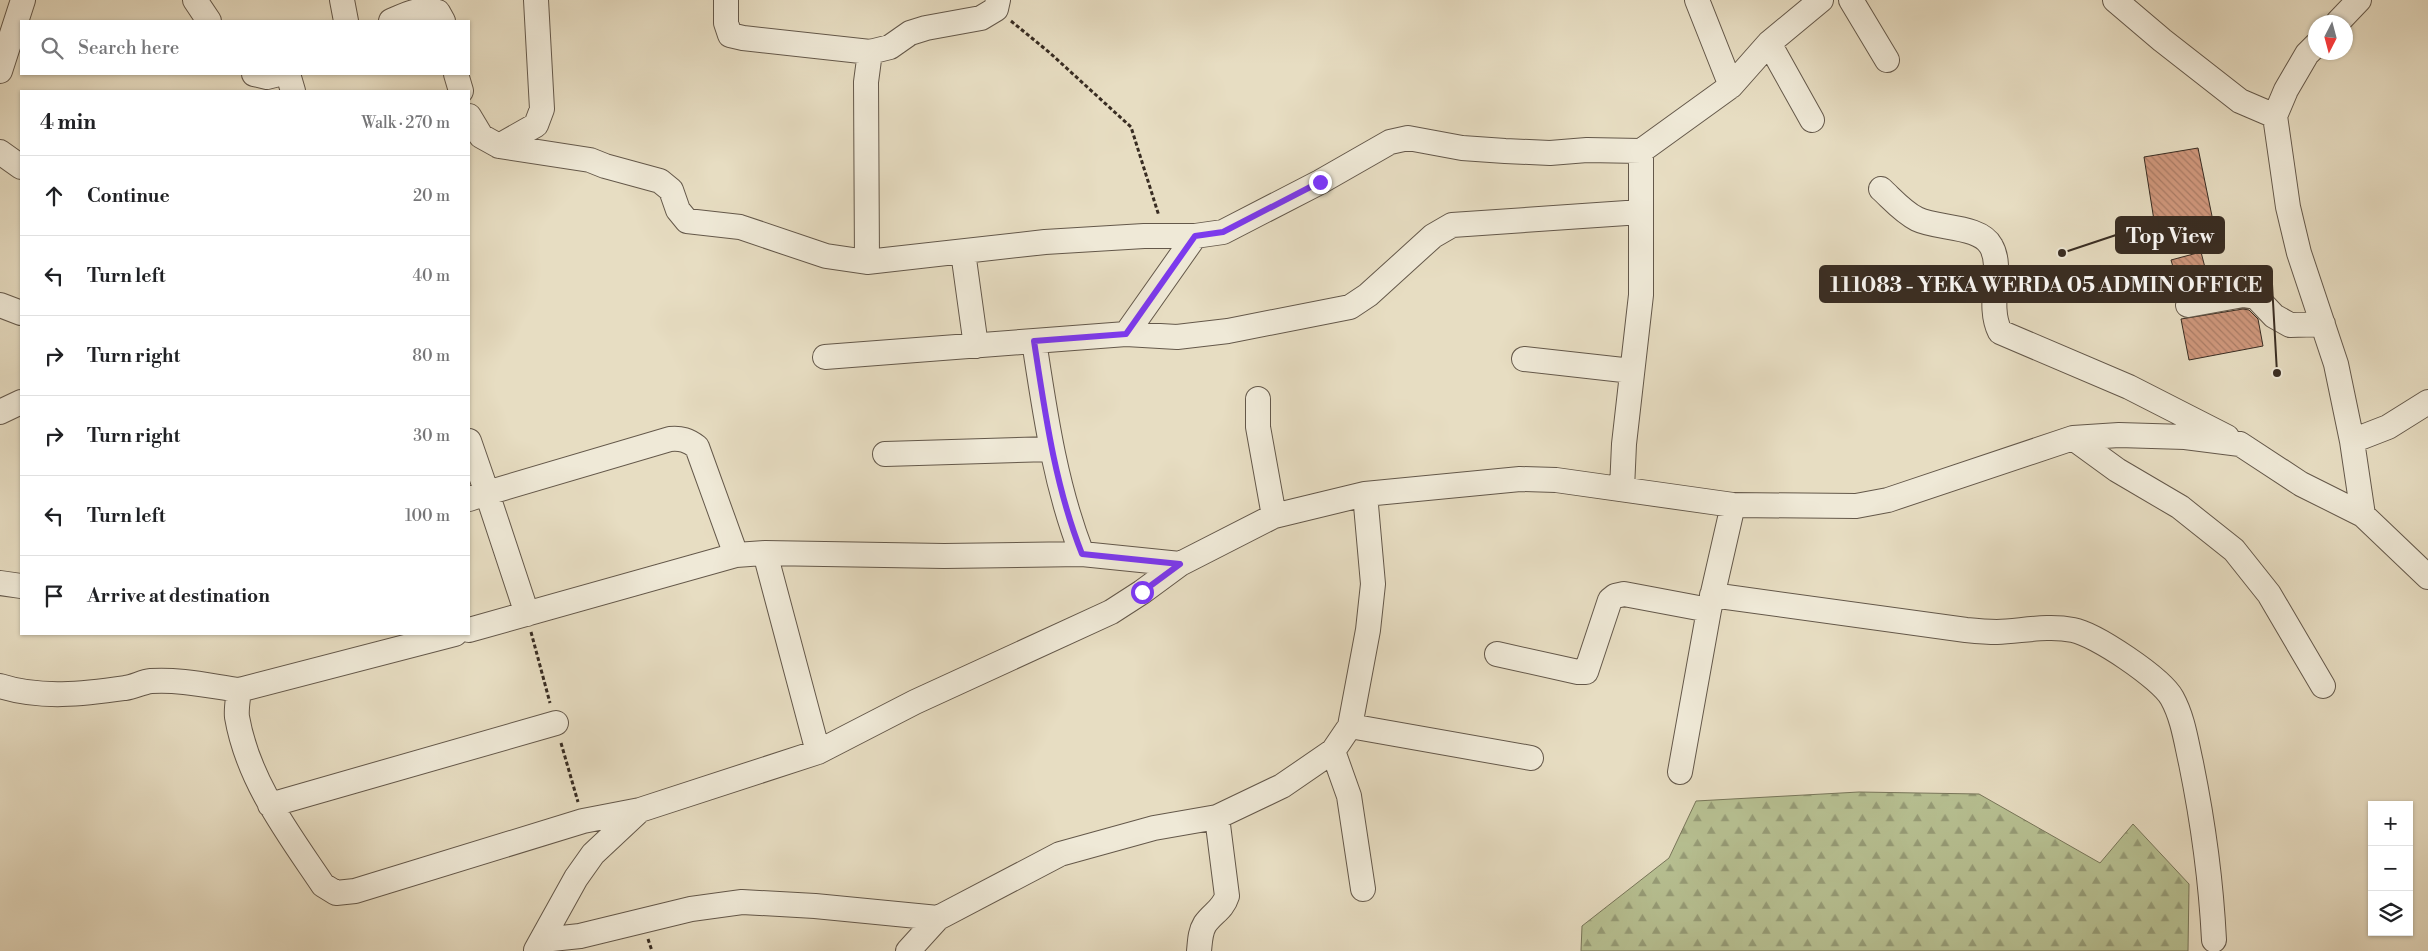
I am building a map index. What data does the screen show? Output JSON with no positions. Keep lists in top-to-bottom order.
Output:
{
  "places": ["Top View", "111083 - YEKA WERDA 05 ADMIN OFFICE"],
  "north": "bottom",
  "page": {
    "search": "Search here",
    "heading": ["4 min", "Walk · 270 m"],
    "list": [
      ["Continue", "20 m"],
      ["Turn left", "40 m"],
      ["Turn right", "80 m"],
      ["Turn right", "30 m"],
      ["Turn left", "100 m"],
      "Arrive at destination"
    ],
    "map_buttons": ["+", "−"]
  }
}
